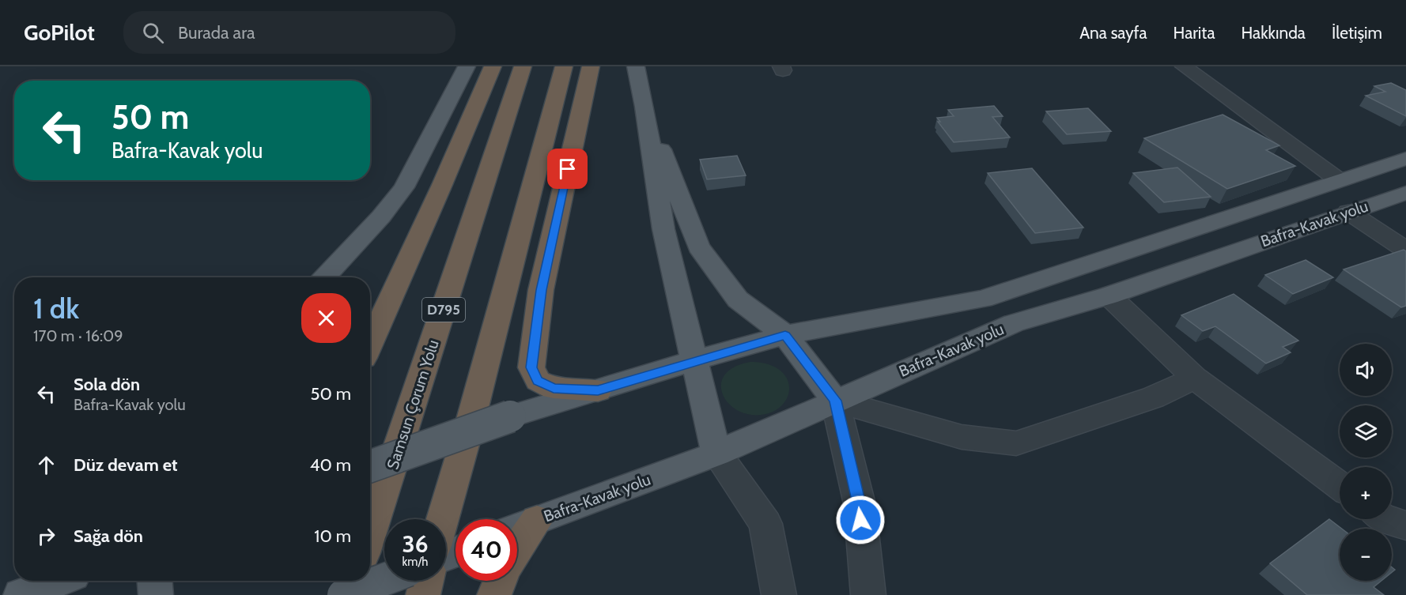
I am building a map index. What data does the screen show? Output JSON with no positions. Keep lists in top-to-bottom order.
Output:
{
  "streets": {
    "highway": ["D795", "Samsun Çorum Yolu"],
    "main road": ["Bafra-Kavak yolu"]
  },
  "page": {
    "header": "GoPilot",
    "search": "Burada ara",
    "nav": [
      "Ana sayfa",
      "Harita",
      "Hakkında",
      "İletişim"
    ],
    "turn": ["50 m", "Bafra-Kavak yolu"],
    "heading": ["1 dk", "170 m · 16:09"],
    "map_buttons": ["+", "−"],
    "list": [
      {
        "name": "Sola dön",
        "note": "Bafra-Kavak yolu",
        "value": "50 m"
      },
      {
        "name": "Düz devam et",
        "value": "40 m"
      },
      {
        "name": "Sağa dön",
        "value": "10 m"
      }
    ],
    "speed": "36 km/h",
    "limit": "40"
  }
}
